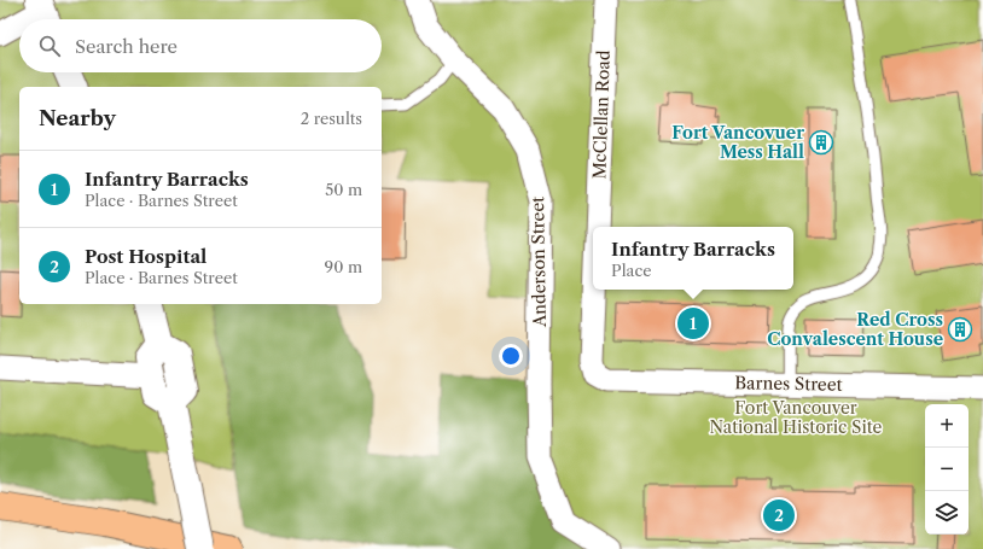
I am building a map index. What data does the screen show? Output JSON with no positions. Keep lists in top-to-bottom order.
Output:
{
  "streets": {
    "street": ["McClellan Road", "Anderson Street", "Barnes Street"]
  },
  "parks": ["Fort Vancouver National Historic Site"],
  "places": {
    "building": ["Fort Vancovuer Mess Hall", "Red Cross Convalescent House"]
  },
  "page": {
    "search": "Search here",
    "heading": ["Nearby", "2 results"],
    "list": [
      {
        "mark": "1",
        "name": "Infantry Barracks",
        "note": "Place · Barnes Street",
        "value": "50 m"
      },
      {
        "mark": "2",
        "name": "Post Hospital",
        "note": "Place · Barnes Street",
        "value": "90 m"
      }
    ],
    "popup": ["Infantry Barracks", "Place"],
    "pins": ["1", "2"],
    "map_buttons": ["+", "−"]
  }
}
